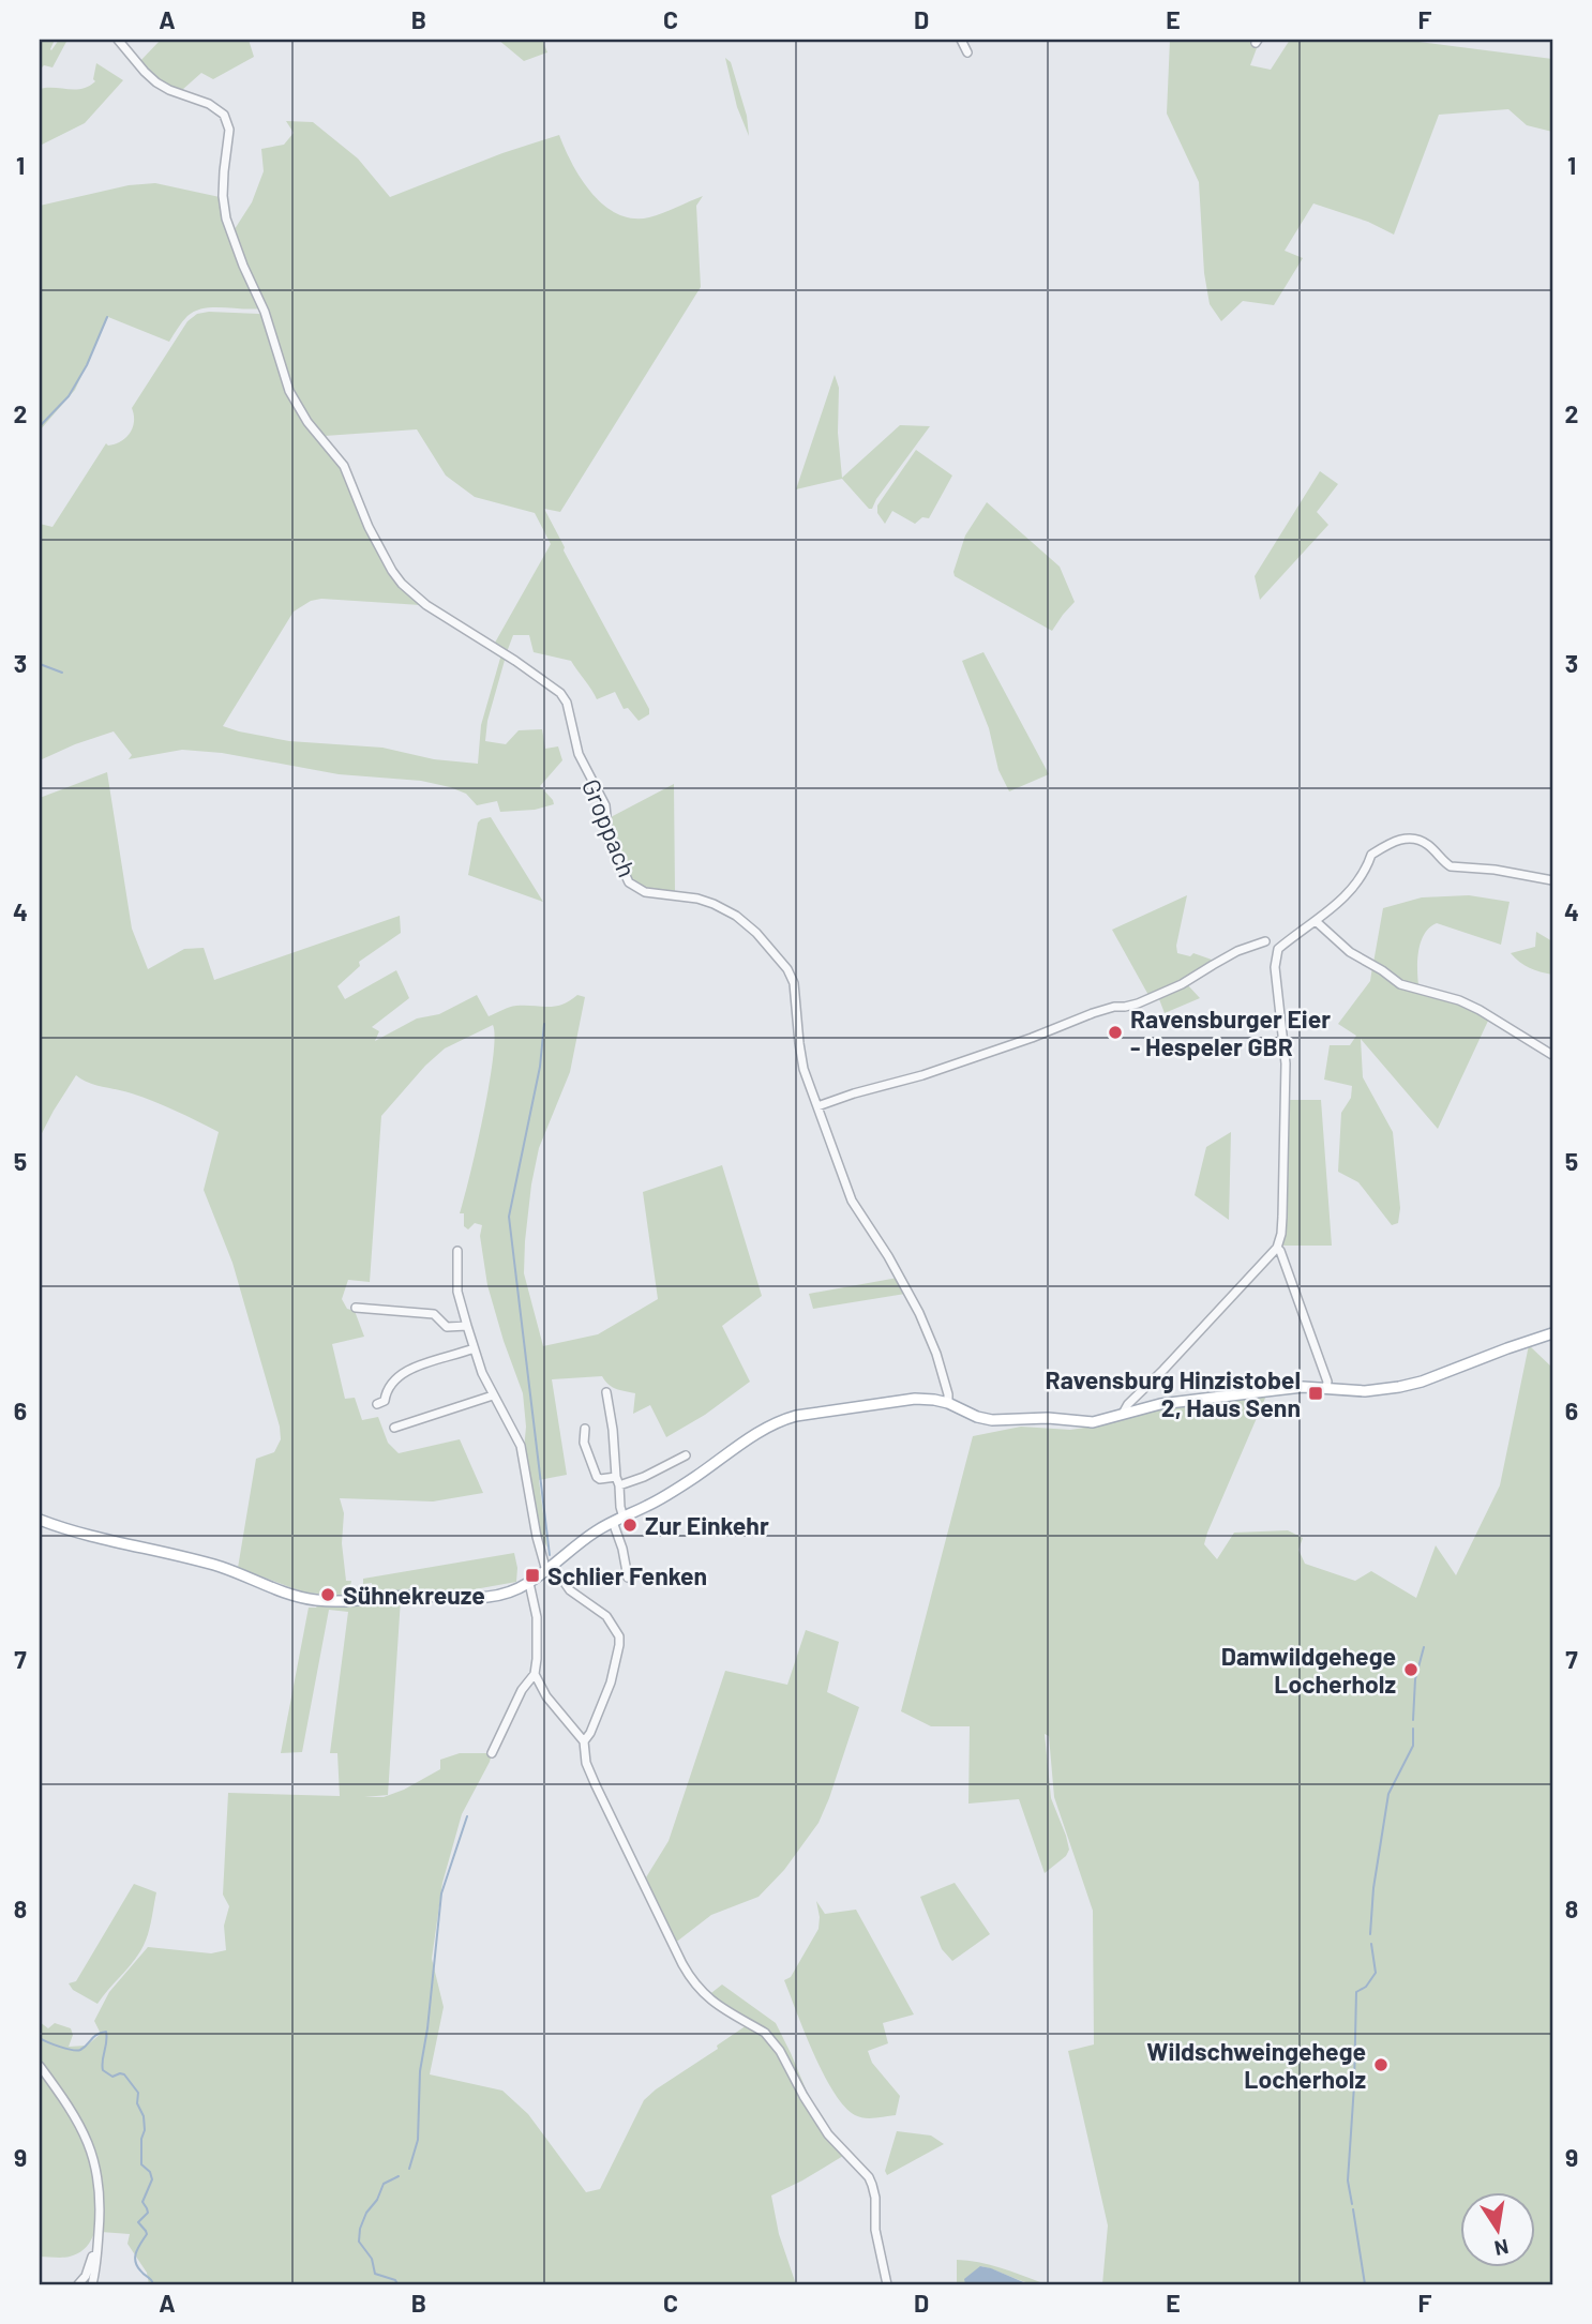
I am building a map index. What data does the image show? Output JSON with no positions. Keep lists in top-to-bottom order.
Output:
{
  "streets": {
    "street": ["Groppach"]
  },
  "places": {
    "other": [
      "Ravensburger Eier - Hespeler GBR",
      "Zur Einkehr",
      "Sühnekreuze",
      "Damwildgehege Locherholz",
      "Wildschweingehege Locherholz"
    ],
    "transit": ["Ravensburg Hinzistobel 2, Haus Senn", "Schlier Fenken"]
  },
  "north": "bottom",
  "grid": {
    "columns": [
      "A",
      "B",
      "C",
      "D",
      "E",
      "F"
    ],
    "rows": [
      "1",
      "2",
      "3",
      "4",
      "5",
      "6",
      "7",
      "8",
      "9"
    ]
  }
}
